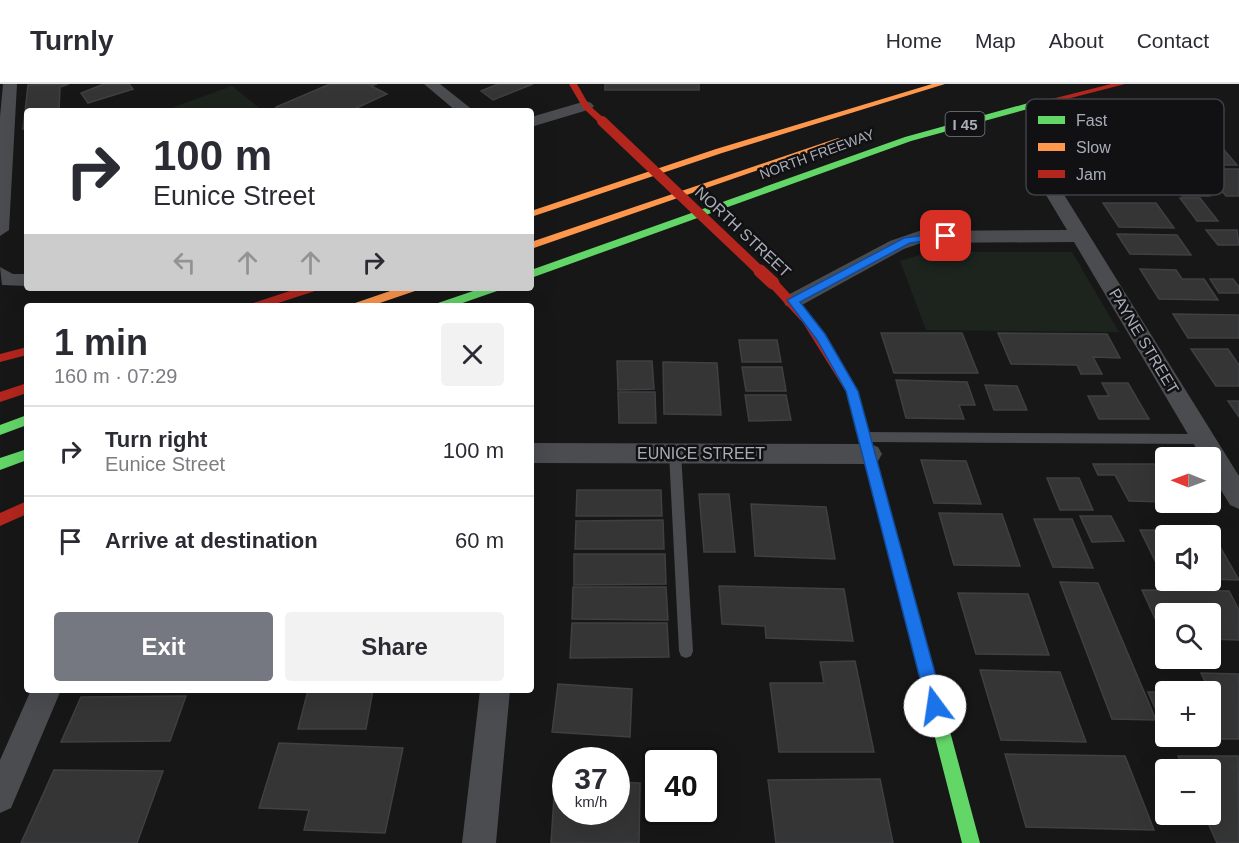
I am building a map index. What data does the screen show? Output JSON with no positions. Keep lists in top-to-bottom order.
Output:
{
  "streets": {
    "main road": ["I 45", "NORTH FREEWAY", "NORTH STREET"],
    "street": ["PAYNE STREET", "EUNICE STREET"]
  },
  "crossings": [
    ["NORTH STREET", "EUNICE STREET"]
  ],
  "legend": ["Fast", "Slow", "Jam"],
  "north": "left",
  "page": {
    "header": "Turnly",
    "nav": [
      "Home",
      "Map",
      "About",
      "Contact"
    ],
    "turn": ["100 m", "Eunice Street"],
    "heading": ["1 min", "160 m · 07:29"],
    "list": [
      {
        "name": "Turn right",
        "note": "Eunice Street",
        "value": "100 m"
      },
      {
        "name": "Arrive at destination",
        "value": "60 m"
      }
    ],
    "map_buttons": ["+", "−"],
    "buttons": ["Exit", "Share"],
    "speed": "37 km/h",
    "limit": "40"
  }
}
